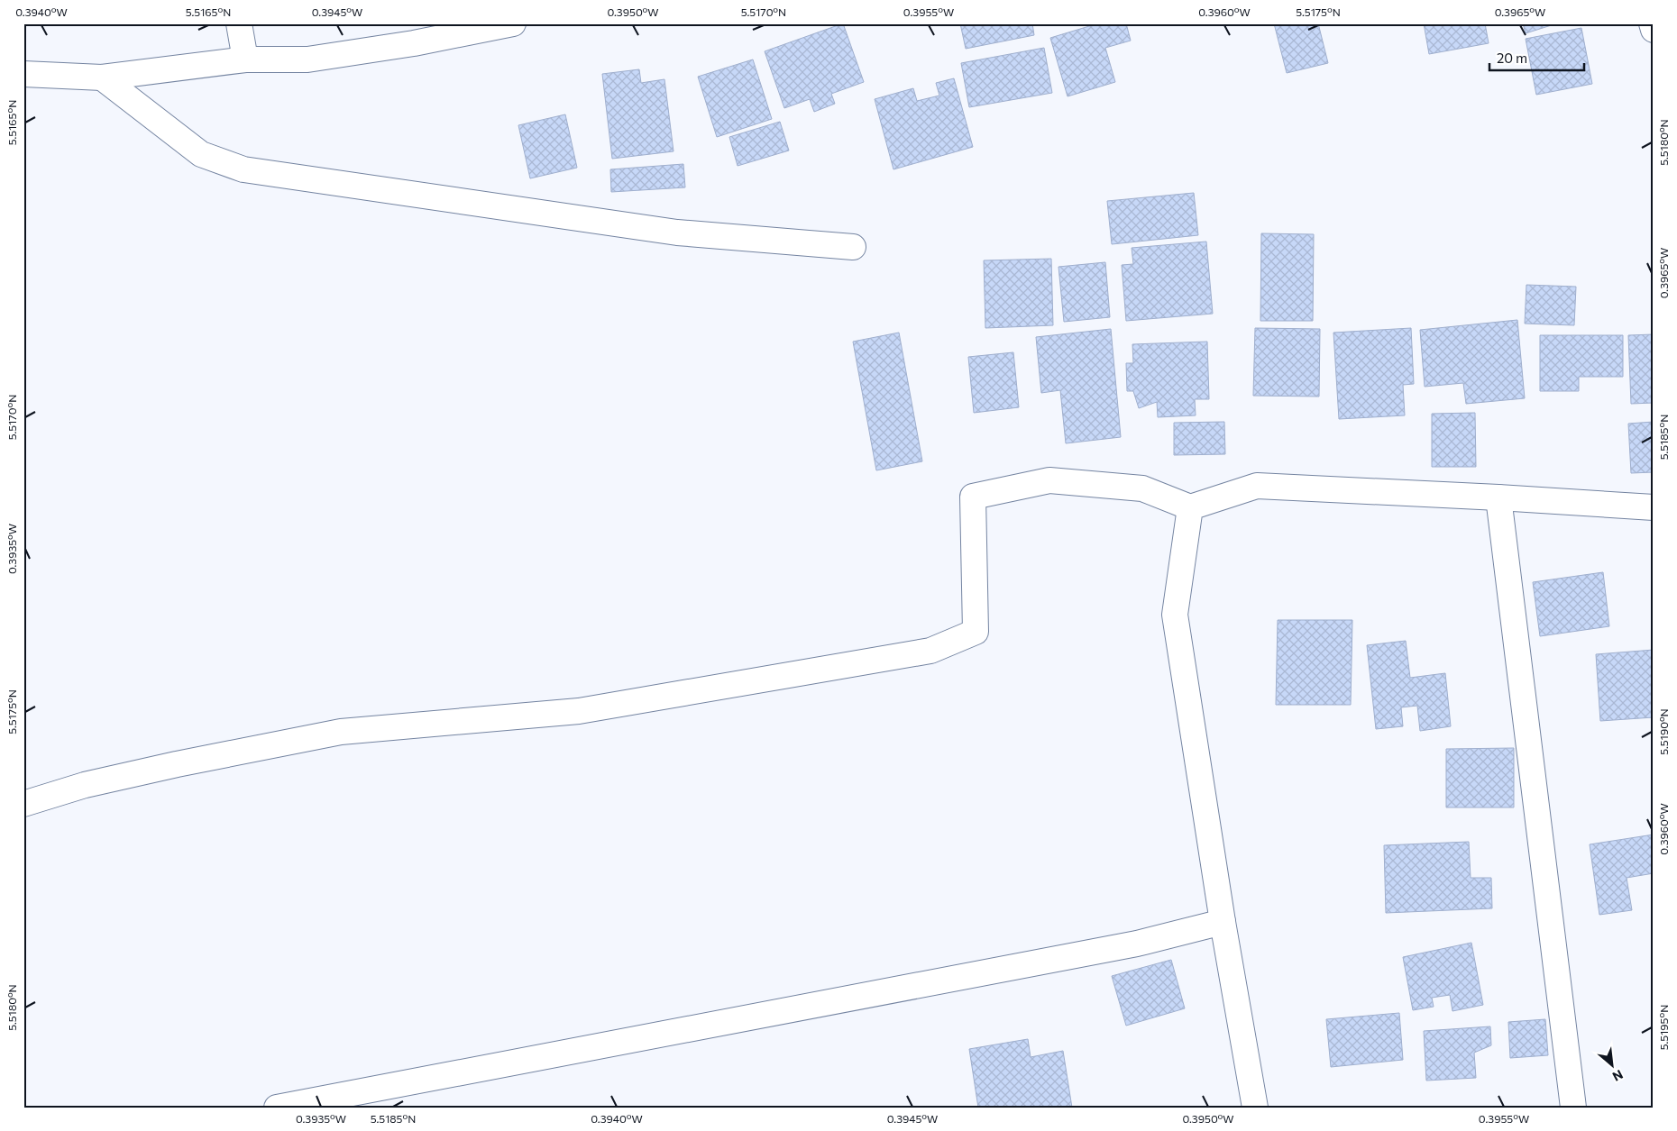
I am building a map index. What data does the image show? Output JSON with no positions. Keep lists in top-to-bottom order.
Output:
{
  "scale_bar": "20 m",
  "north": "bottom right",
  "coordinates": [
    "0.3940°W",
    "5.5165°N",
    "0.3945°W",
    "0.3950°W",
    "5.5170°N",
    "0.3955°W",
    "0.3960°W",
    "5.5175°N",
    "0.3965°W",
    "5.5180°N",
    "5.5185°N",
    "0.3935°W",
    "5.5190°N",
    "5.5195°N"
  ]
}
